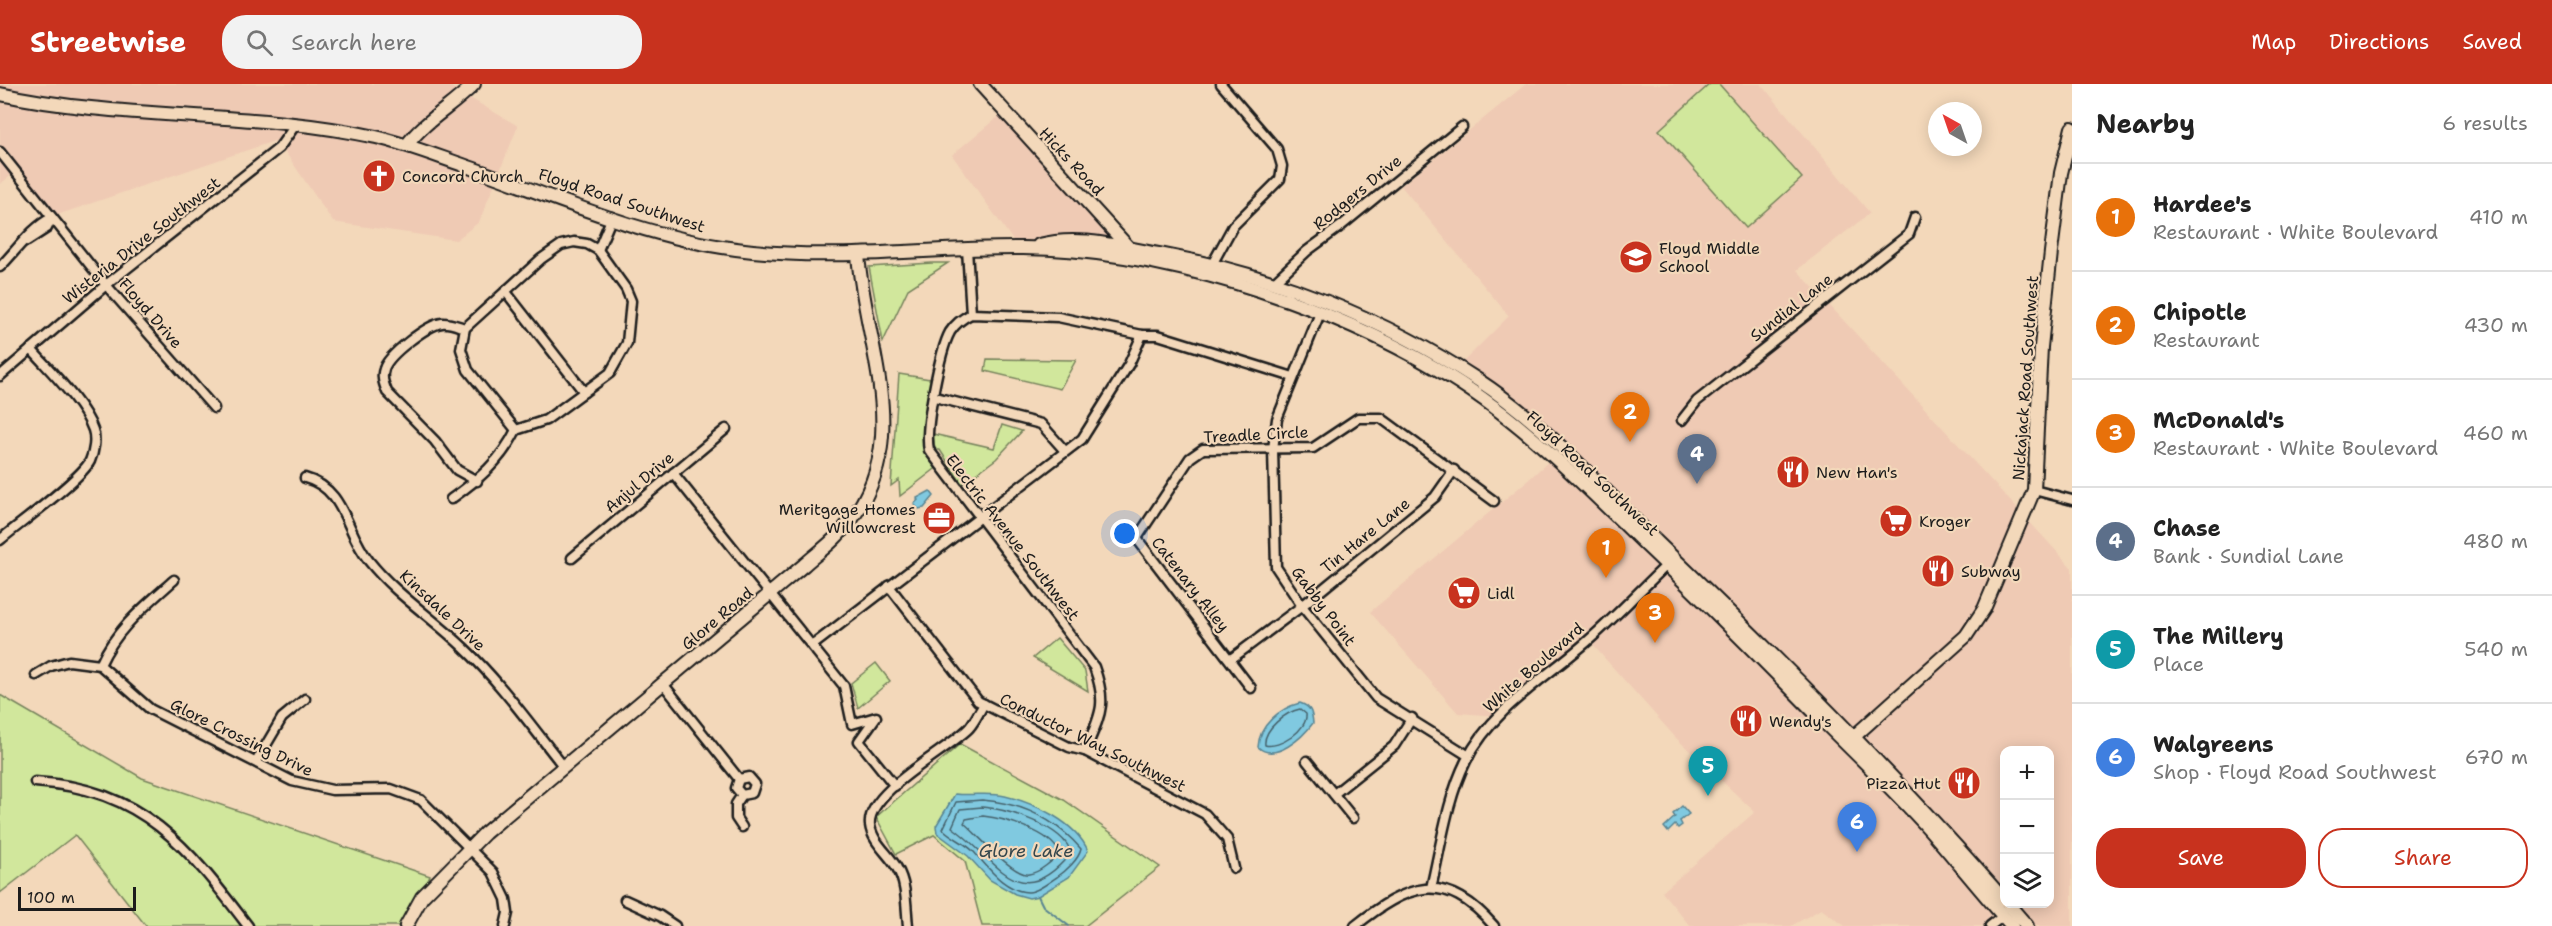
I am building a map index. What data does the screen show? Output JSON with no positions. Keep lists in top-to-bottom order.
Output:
{
  "streets": {
    "main road": [
      "Hicks Road",
      "Floyd Road Southwest",
      "Nickajack Road Southwest",
      "Glore Road"
    ],
    "street": [
      "Rodgers Drive",
      "Wisteria Drive Southwest",
      "Sundial Lane",
      "Floyd Drive",
      "Treadle Circle",
      "Anjul Drive",
      "Tin Hare Lane",
      "Electric Avenue Southwest",
      "Catenary Alley",
      "Gabby Point",
      "Kinsdale Drive",
      "White Boulevard",
      "Glore Crossing Drive",
      "Conductor Way Southwest"
    ]
  },
  "crossings": [
    ["Hicks Road", "Floyd Road Southwest"],
    ["Rodgers Drive", "Floyd Road Southwest"],
    ["Floyd Road Southwest", "Wisteria Drive Southwest"],
    ["Floyd Road Southwest", "Nickajack Road Southwest"],
    ["Floyd Road Southwest", "Gabby Point"],
    ["Floyd Road Southwest", "Glore Road"],
    ["Floyd Road Southwest", "White Boulevard"],
    ["Wisteria Drive Southwest", "Floyd Drive"],
    ["Treadle Circle", "Tin Hare Lane"],
    ["Treadle Circle", "Catenary Alley"],
    ["Treadle Circle", "Gabby Point"],
    ["Tin Hare Lane", "Catenary Alley"],
    ["Tin Hare Lane", "Gabby Point"],
    ["Electric Avenue Southwest", "Conductor Way Southwest"],
    ["Gabby Point", "White Boulevard"],
    ["Kinsdale Drive", "Glore Road"],
    ["Glore Road", "Glore Crossing Drive"]
  ],
  "water": ["Glore Lake"],
  "places": {
    "church": ["Concord Church"],
    "school or university": ["Floyd Middle School"],
    "restaurant": [
      "New Han's",
      "Subway",
      "Wendy's",
      "Pizza Hut"
    ],
    "office": ["Meritgage Homes Willowcrest"],
    "supermarket": ["Kroger", "Lidl"]
  },
  "scale_bar": "100 m",
  "north": "top left",
  "page": {
    "header": "Streetwise",
    "search": "Search here",
    "nav": ["Map", "Directions", "Saved"],
    "heading": ["Nearby", "6 results"],
    "list": [
      {
        "mark": "1",
        "name": "Hardee's",
        "note": "Restaurant · White Boulevard",
        "value": "410 m"
      },
      {
        "mark": "2",
        "name": "Chipotle",
        "note": "Restaurant",
        "value": "430 m"
      },
      {
        "mark": "3",
        "name": "McDonald's",
        "note": "Restaurant · White Boulevard",
        "value": "460 m"
      },
      {
        "mark": "4",
        "name": "Chase",
        "note": "Bank · Sundial Lane",
        "value": "480 m"
      },
      {
        "mark": "5",
        "name": "The Millery",
        "note": "Place",
        "value": "540 m"
      },
      {
        "mark": "6",
        "name": "Walgreens",
        "note": "Shop · Floyd Road Southwest",
        "value": "670 m"
      }
    ],
    "pins": [
      "2",
      "4",
      "1",
      "3",
      "5",
      "6"
    ],
    "map_buttons": ["+", "−"],
    "buttons": ["Save", "Share"],
    "scale": "100 m"
  }
}
